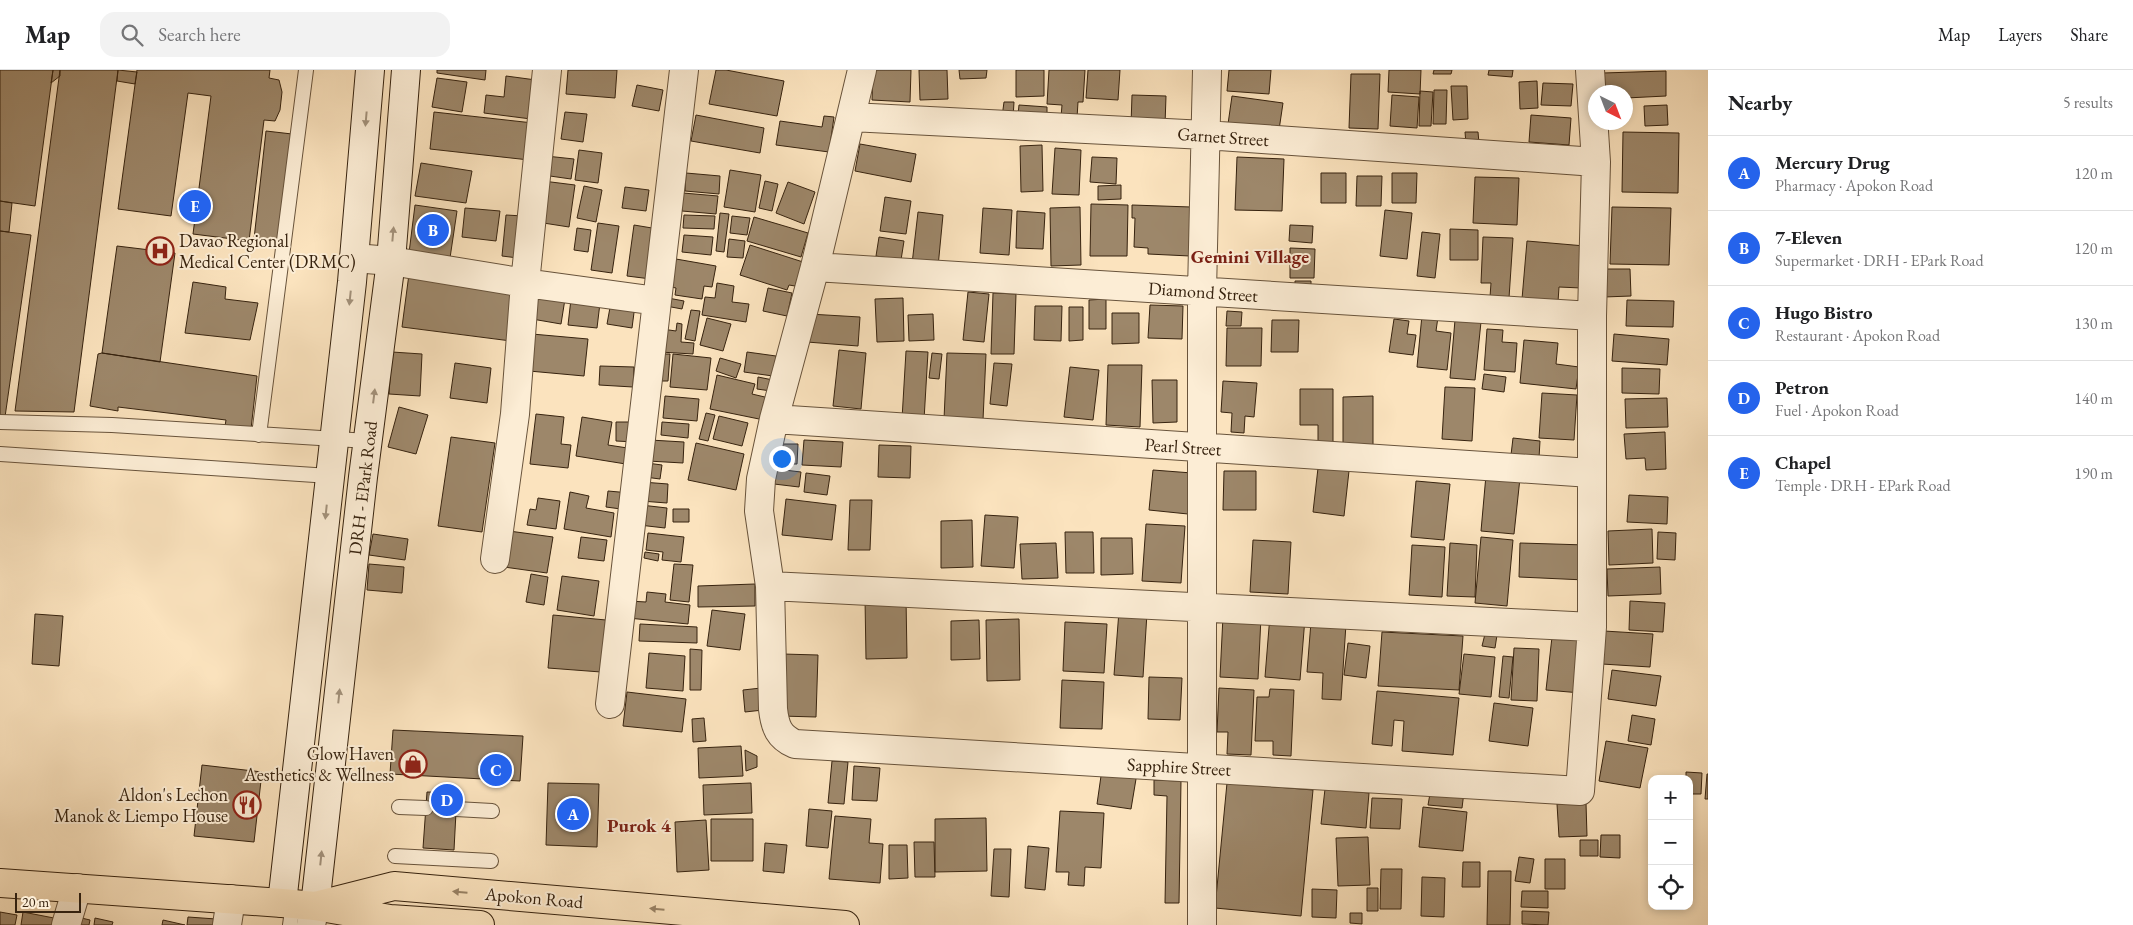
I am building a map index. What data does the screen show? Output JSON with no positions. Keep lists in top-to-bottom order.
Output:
{
  "streets": {
    "highway": ["Apokon Road"],
    "street": [
      "Garnet Street",
      "Diamond Street",
      "Pearl Street",
      "DRH - EPark Road",
      "Sapphire Street"
    ]
  },
  "crossings": [
    ["DRH - EPark Road", "Apokon Road"]
  ],
  "districts": ["Gemini Village", "Purok 4"],
  "places": {
    "hospital": ["Davao Regional Medical Center (DRMC)"],
    "shop": ["Glow Haven Aesthetics & Wellness"],
    "restaurant": ["Aldon's Lechon Manok & Liempo House"]
  },
  "scale_bar": "20 m",
  "north": "bottom right",
  "page": {
    "header": "Map",
    "search": "Search here",
    "nav": ["Map", "Layers", "Share"],
    "heading": ["Nearby", "5 results"],
    "list": [
      {
        "mark": "A",
        "name": "Mercury Drug",
        "note": "Pharmacy · Apokon Road",
        "value": "120 m"
      },
      {
        "mark": "B",
        "name": "7-Eleven",
        "note": "Supermarket · DRH - EPark Road",
        "value": "120 m"
      },
      {
        "mark": "C",
        "name": "Hugo Bistro",
        "note": "Restaurant · Apokon Road",
        "value": "130 m"
      },
      {
        "mark": "D",
        "name": "Petron",
        "note": "Fuel · Apokon Road",
        "value": "140 m"
      },
      {
        "mark": "E",
        "name": "Chapel",
        "note": "Temple · DRH - EPark Road",
        "value": "190 m"
      }
    ],
    "pins": [
      "E",
      "B",
      "C",
      "D",
      "A"
    ],
    "map_buttons": ["+", "−"],
    "scale": "20 m"
  }
}
